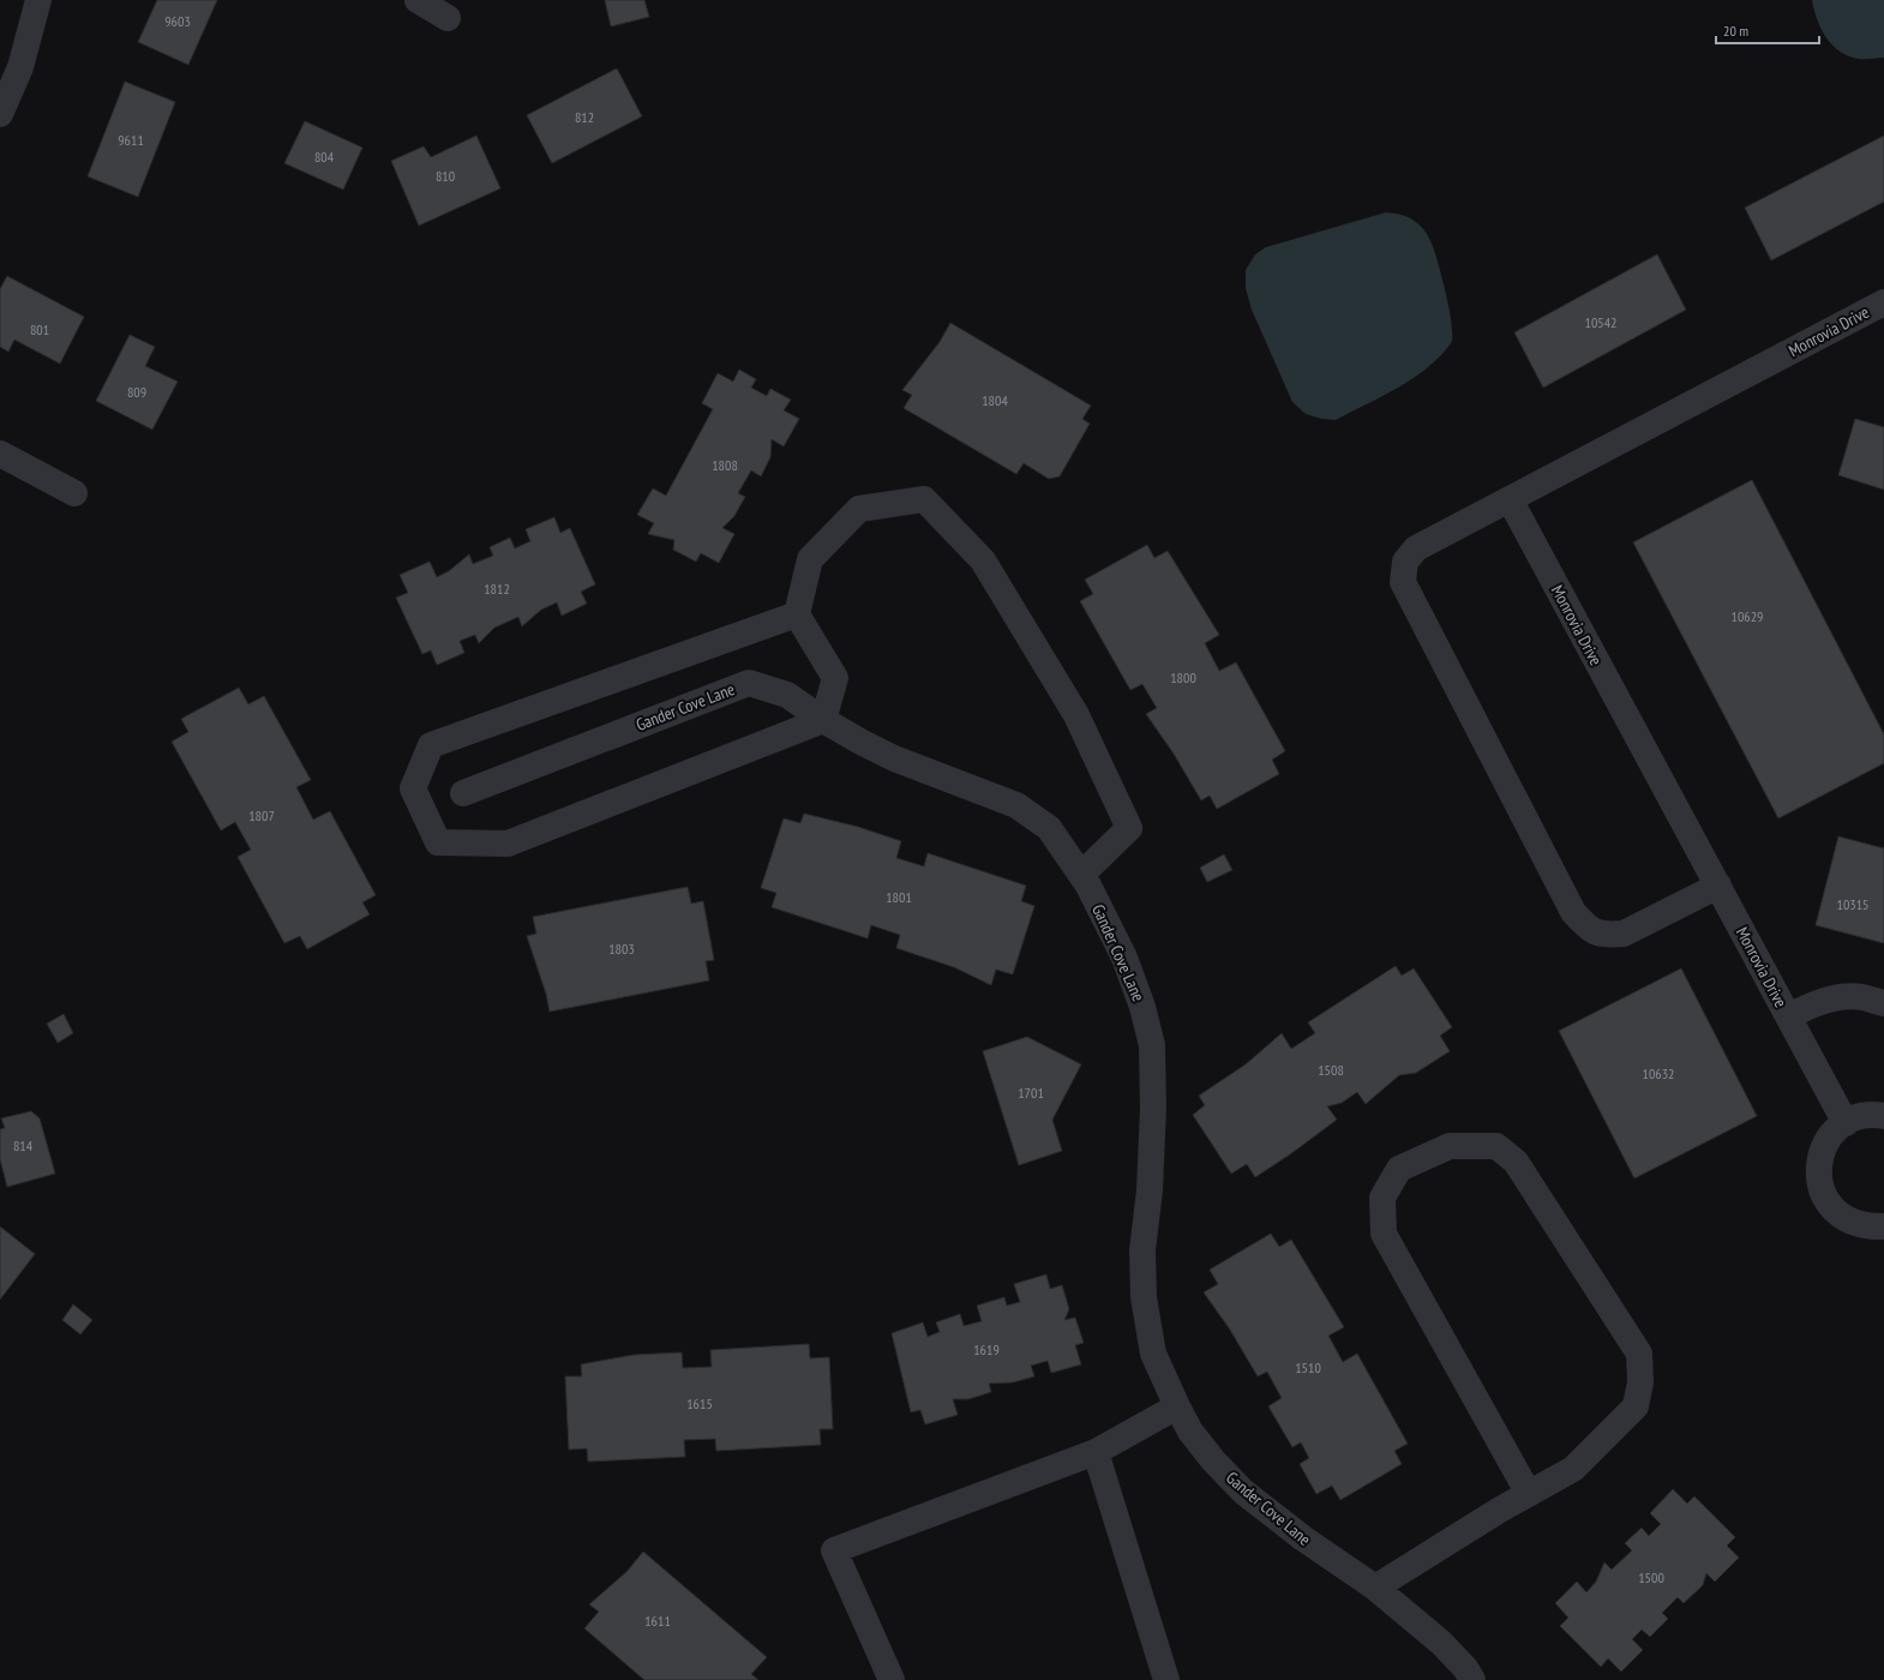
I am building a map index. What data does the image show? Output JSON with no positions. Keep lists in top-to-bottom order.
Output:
{
  "streets": {
    "street": ["Monrovia Drive", "Gander Cove Lane"]
  },
  "house_numbers": [
    "9603",
    "812",
    "9611",
    "804",
    "810",
    "10542",
    "801",
    "809",
    "1804",
    "1808",
    "1812",
    "10629",
    "1800",
    "1807",
    "1801",
    "10315",
    "1803",
    "1508",
    "10632",
    "1701",
    "814",
    "1619",
    "1510",
    "1615",
    "1500",
    "1611"
  ],
  "scale_bar": "20 m"
}
